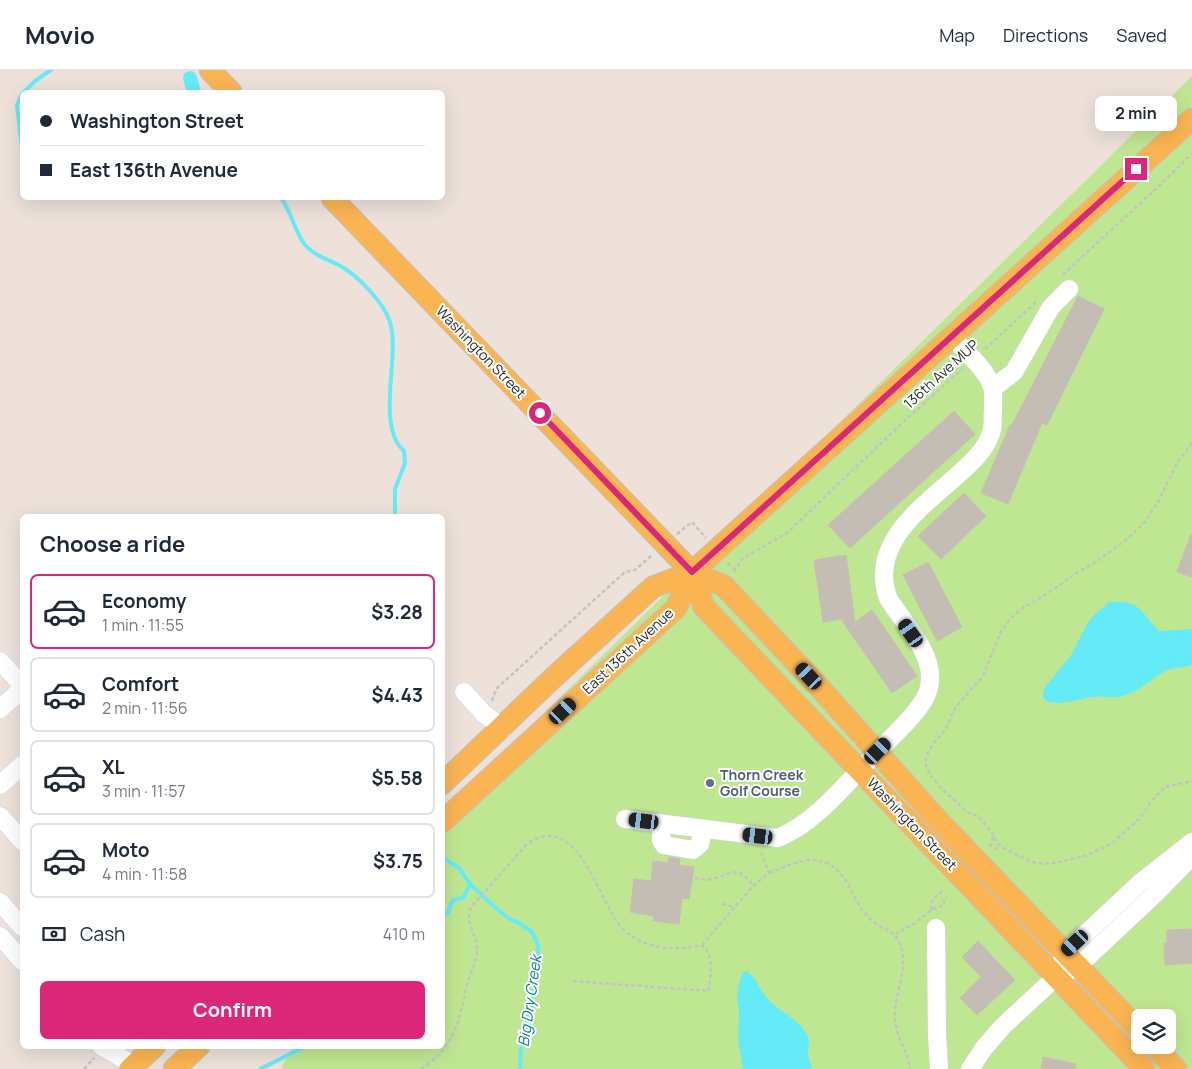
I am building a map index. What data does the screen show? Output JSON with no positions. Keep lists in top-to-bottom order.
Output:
{
  "streets": {
    "main road": ["Washington Street", "East 136th Avenue"],
    "path": ["136th Ave MUP"]
  },
  "crossings": [
    ["Washington Street", "136th Ave MUP"],
    ["Washington Street", "East 136th Avenue"]
  ],
  "water": ["Big Dry Creek"],
  "places": ["Thorn Creek Golf Course"],
  "page": {
    "header": "Movio",
    "nav": ["Map", "Directions", "Saved"],
    "banner": ["Washington Street", "East 136th Avenue"],
    "bubble": "2 min",
    "heading": "Choose a ride",
    "list": [
      {
        "name": "Economy",
        "note": "1 min · 11:55",
        "value": "$3.28"
      },
      {
        "name": "Comfort",
        "note": "2 min · 11:56",
        "value": "$4.43"
      },
      {
        "name": "XL",
        "note": "3 min · 11:57",
        "value": "$5.58"
      },
      {
        "name": "Moto",
        "note": "4 min · 11:58",
        "value": "$3.75"
      }
    ],
    "pay": ["Cash", "410 m"],
    "buttons": "Confirm"
  }
}
